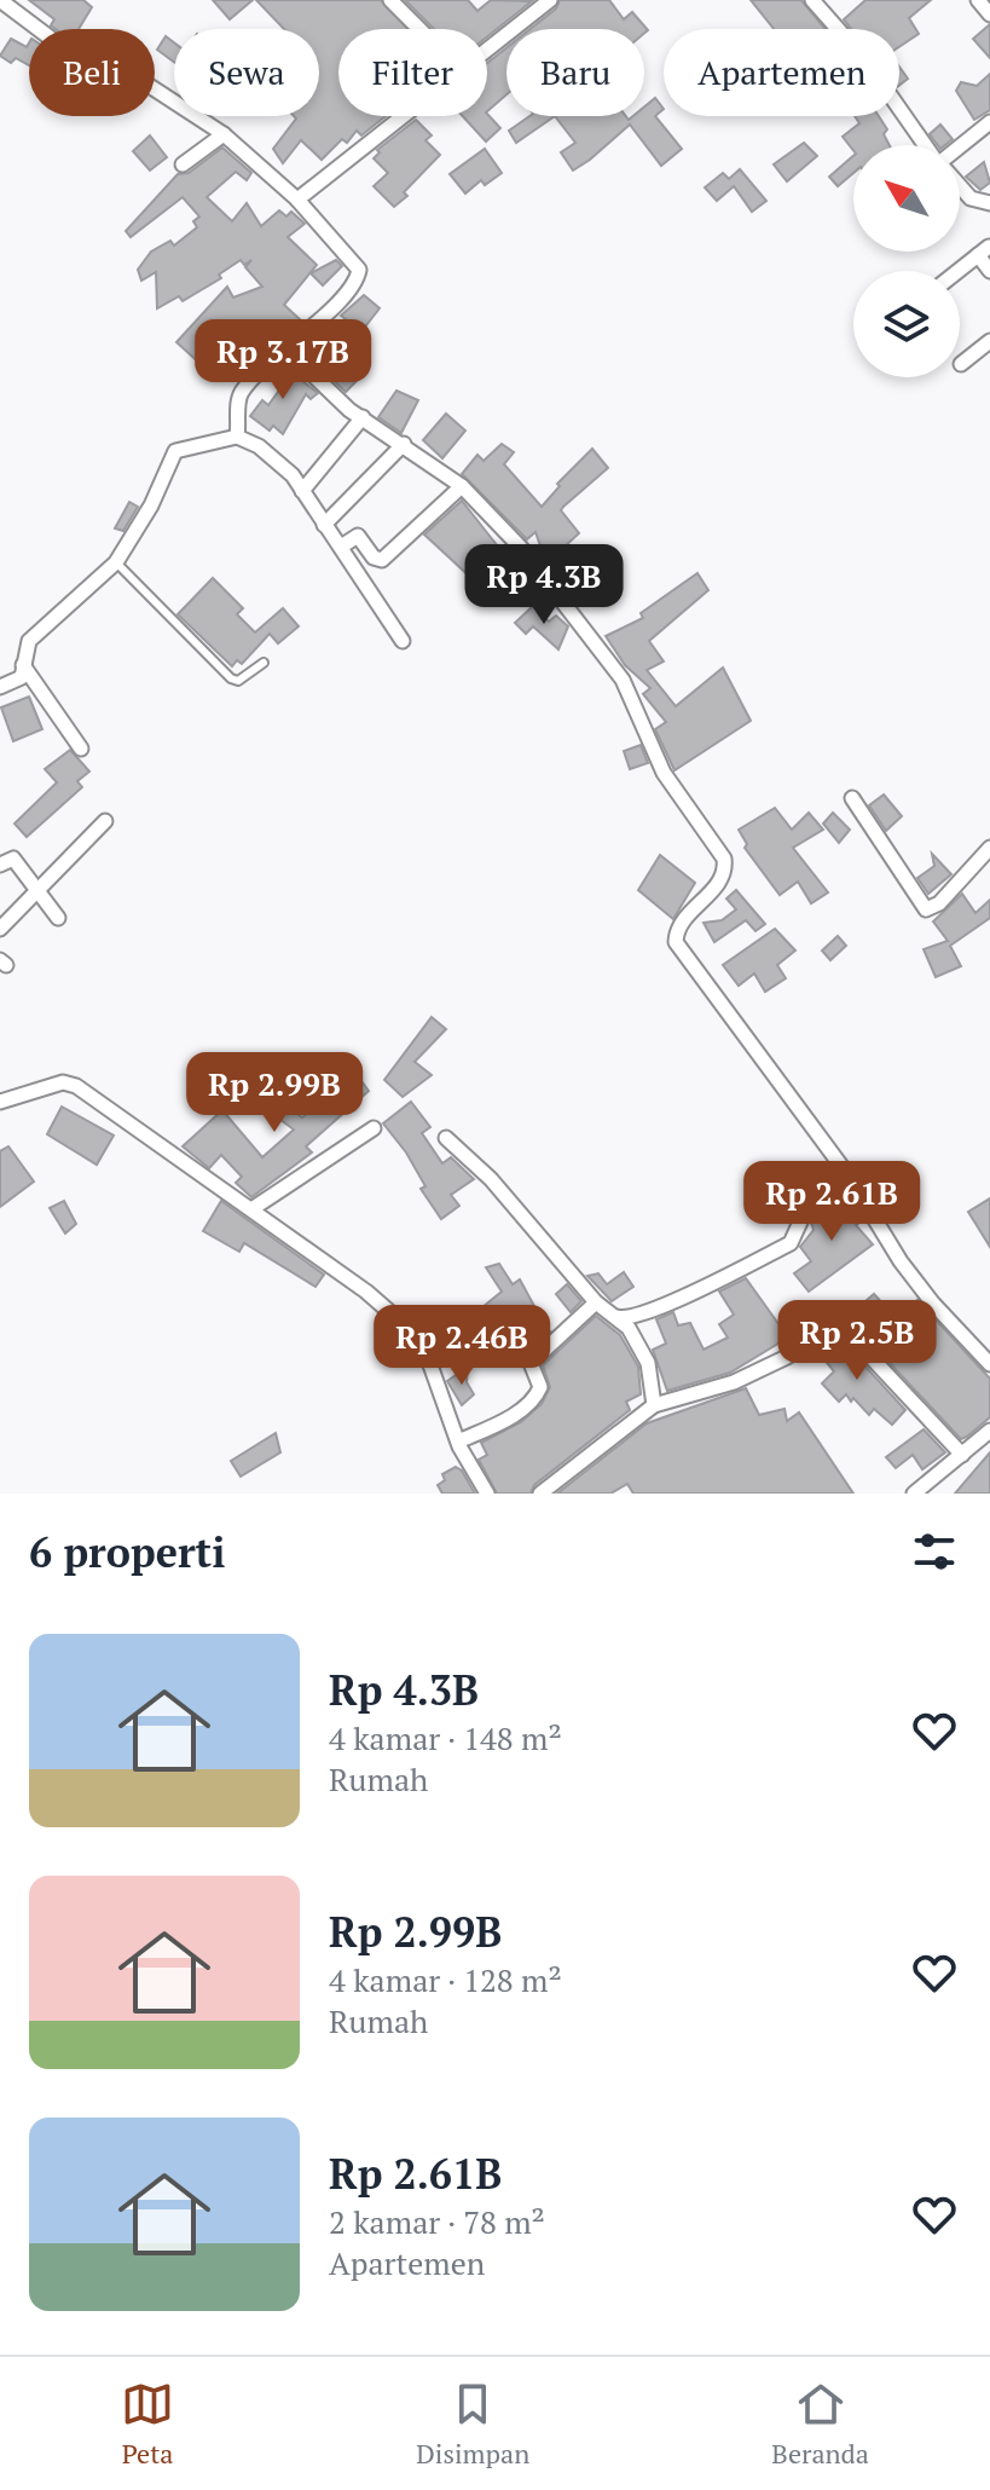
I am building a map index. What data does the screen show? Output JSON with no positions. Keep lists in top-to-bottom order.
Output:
{
  "north": "top left",
  "page": {
    "chip": [
      "Beli",
      "Sewa",
      "Filter",
      "Baru",
      "Apartemen"
    ],
    "price": [
      "Rp 3.17B",
      "Rp 4.3B",
      "Rp 2.99B",
      "Rp 2.61B",
      "Rp 2.5B",
      "Rp 2.46B"
    ],
    "heading": "6 properti",
    "list": [
      {
        "name": "Rp 4.3B",
        "note": "4 kamar · 148 m² · Rumah"
      },
      {
        "name": "Rp 2.99B",
        "note": "4 kamar · 128 m² · Rumah"
      },
      {
        "name": "Rp 2.61B",
        "note": "2 kamar · 78 m² · Apartemen"
      }
    ],
    "tabs": ["Peta", "Disimpan", "Beranda"]
  }
}
